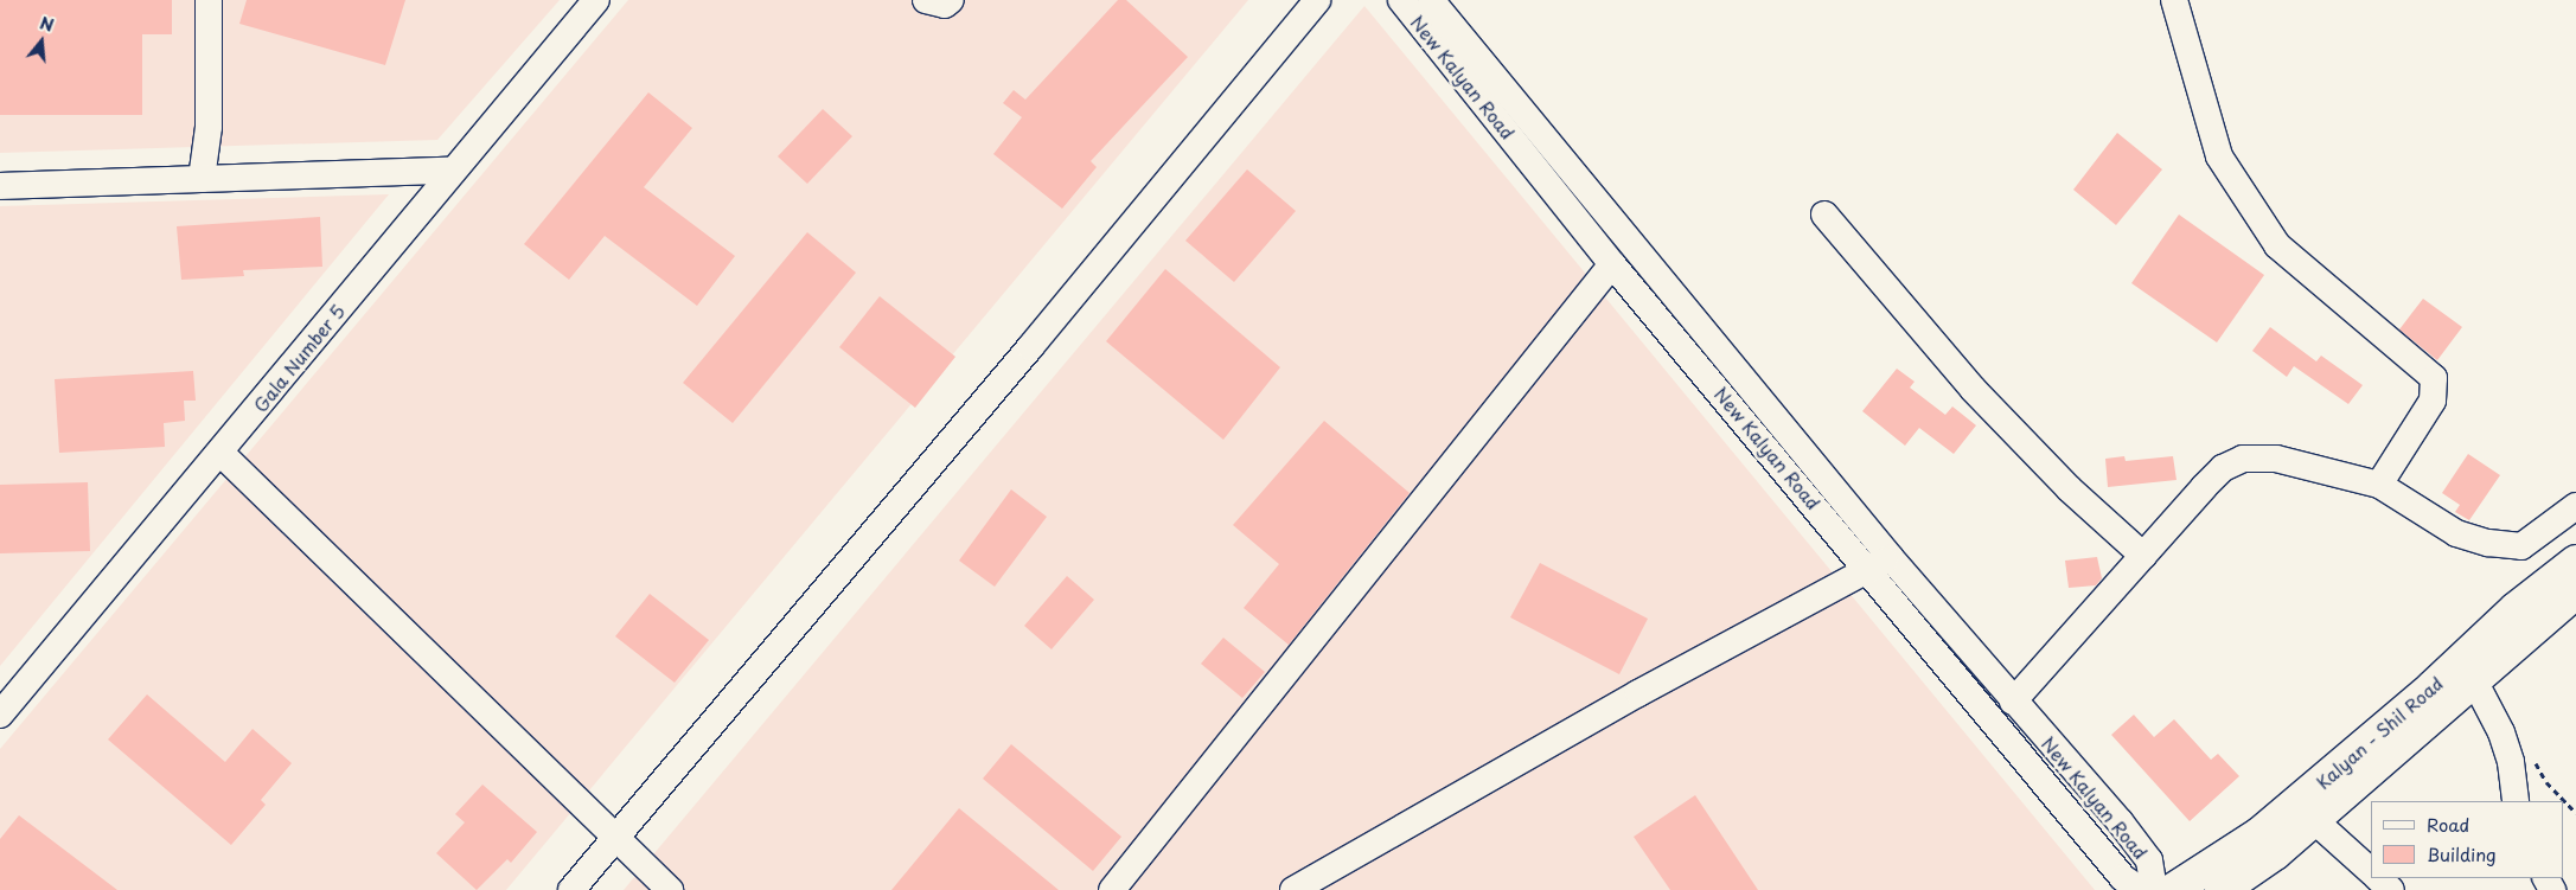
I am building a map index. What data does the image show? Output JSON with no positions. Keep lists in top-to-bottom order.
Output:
{
  "streets": {
    "main road": ["Kalyan - Shil Road"],
    "street": ["New Kalyan Road", "Gala Number 5"]
  },
  "legend": ["Road", "Building"],
  "north": "top"
}
